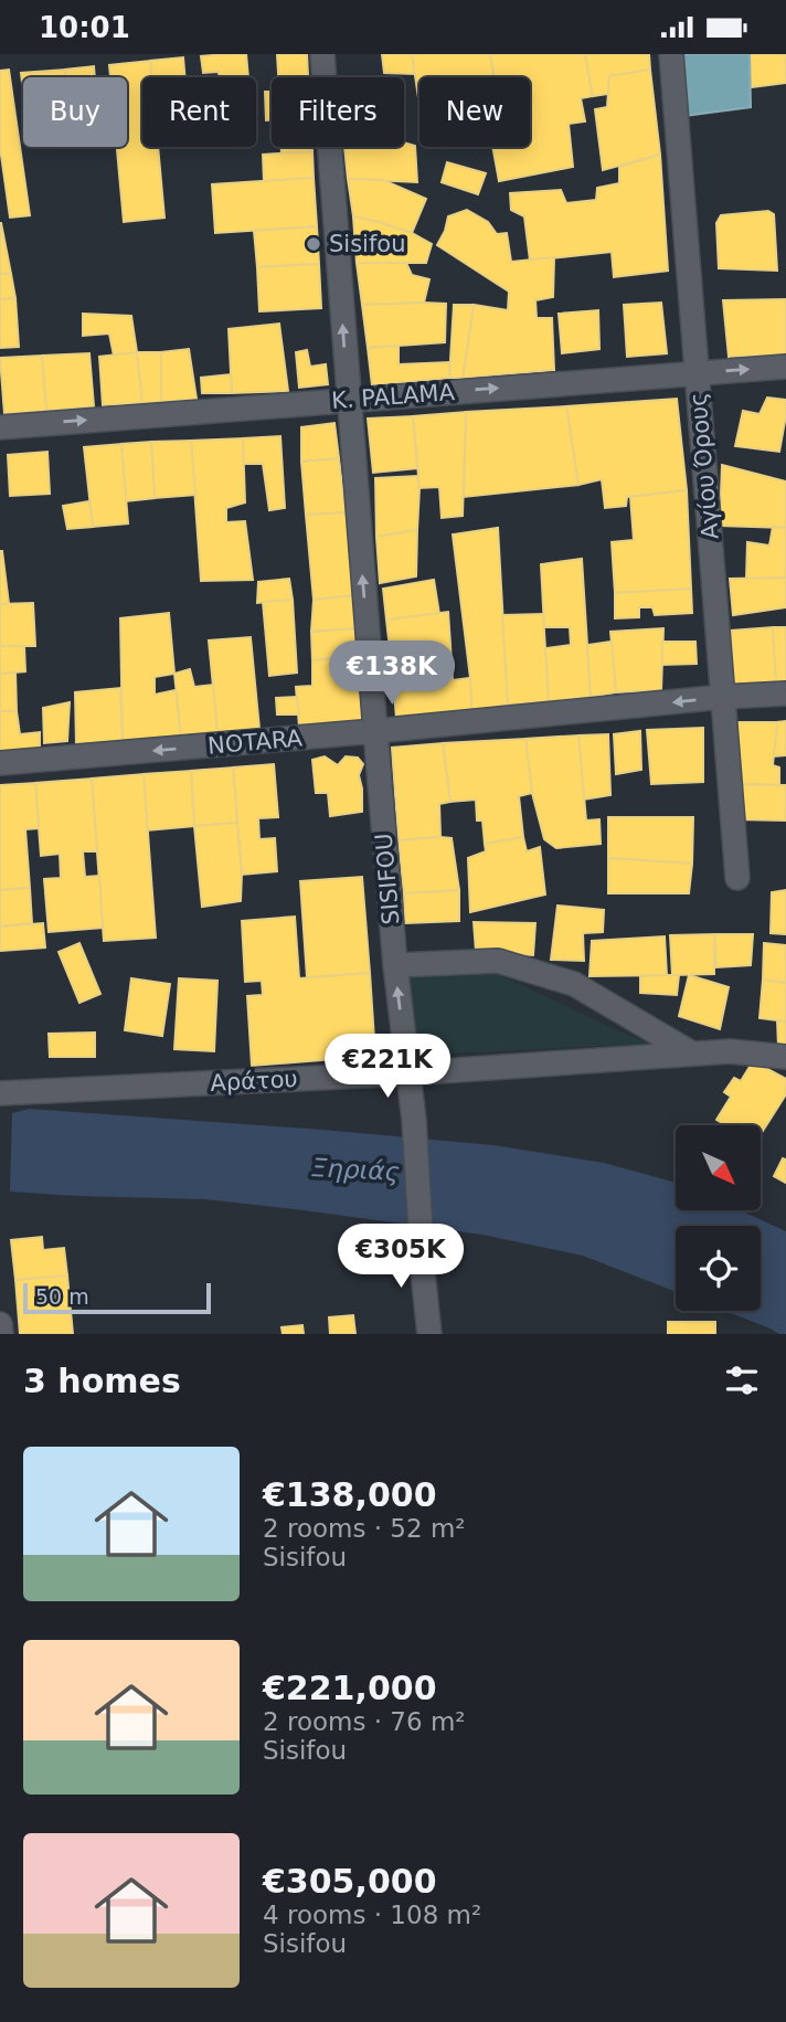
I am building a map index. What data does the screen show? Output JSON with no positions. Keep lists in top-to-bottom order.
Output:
{
  "streets": {
    "street": [
      "K. PALAMA",
      "Αγίου Όρους",
      "NOTARA",
      "SISIFOU",
      "Αράτου"
    ]
  },
  "crossings": [
    ["K. PALAMA", "Αγίου Όρους"],
    ["K. PALAMA", "SISIFOU"],
    ["Αγίου Όρους", "NOTARA"],
    ["NOTARA", "SISIFOU"],
    ["SISIFOU", "Αράτου"]
  ],
  "one_way": ["K. PALAMA", "NOTARA", "SISIFOU"],
  "water": ["Ξηριάς"],
  "places": ["Sisifou"],
  "scale_bar": "50 m",
  "north": "bottom right",
  "page": {
    "status": "10:01",
    "chip": [
      "Buy",
      "Rent",
      "Filters",
      "New"
    ],
    "price": ["€138K", "€221K", "€305K"],
    "scale": "50 m",
    "heading": "3 homes",
    "list": [
      {
        "name": "€138,000",
        "note": "2 rooms · 52 m² · Sisifou"
      },
      {
        "name": "€221,000",
        "note": "2 rooms · 76 m² · Sisifou"
      },
      {
        "name": "€305,000",
        "note": "4 rooms · 108 m² · Sisifou"
      }
    ]
  }
}
